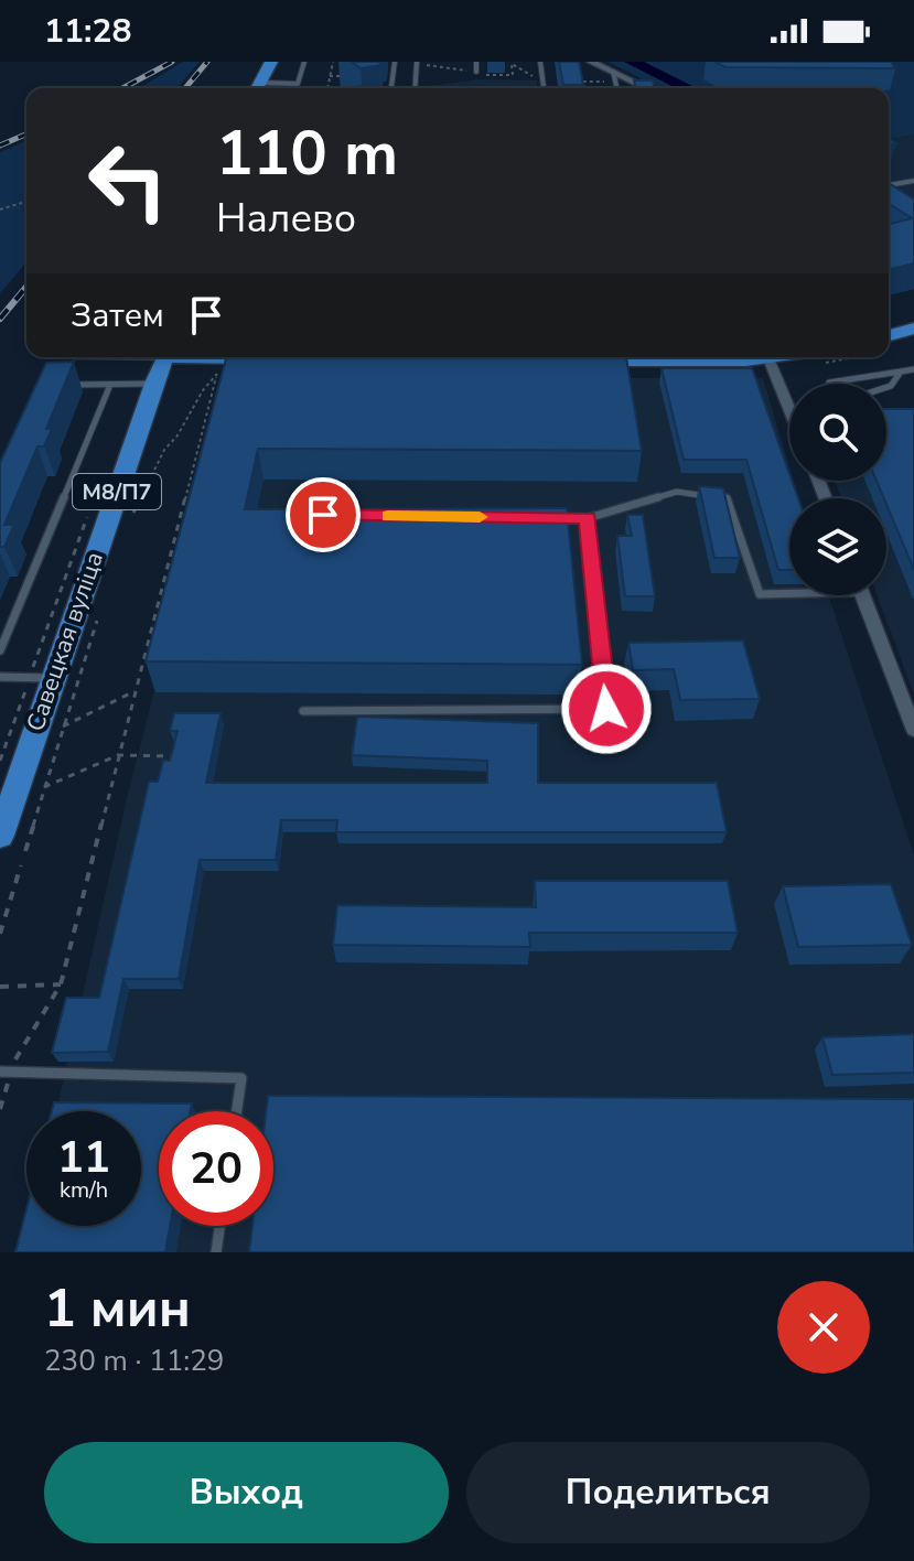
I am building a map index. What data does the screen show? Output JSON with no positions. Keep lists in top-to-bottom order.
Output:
{
  "streets": {
    "main road": ["М8/П7", "Савецкая вуліца"]
  },
  "page": {
    "status": "11:28",
    "turn": ["110 m", "Налево"],
    "then": "Затем",
    "speed": "11 km/h",
    "limit": "20",
    "heading": ["1 мин", "230 m · 11:29"],
    "buttons": ["Выход", "Поделиться"]
  }
}
